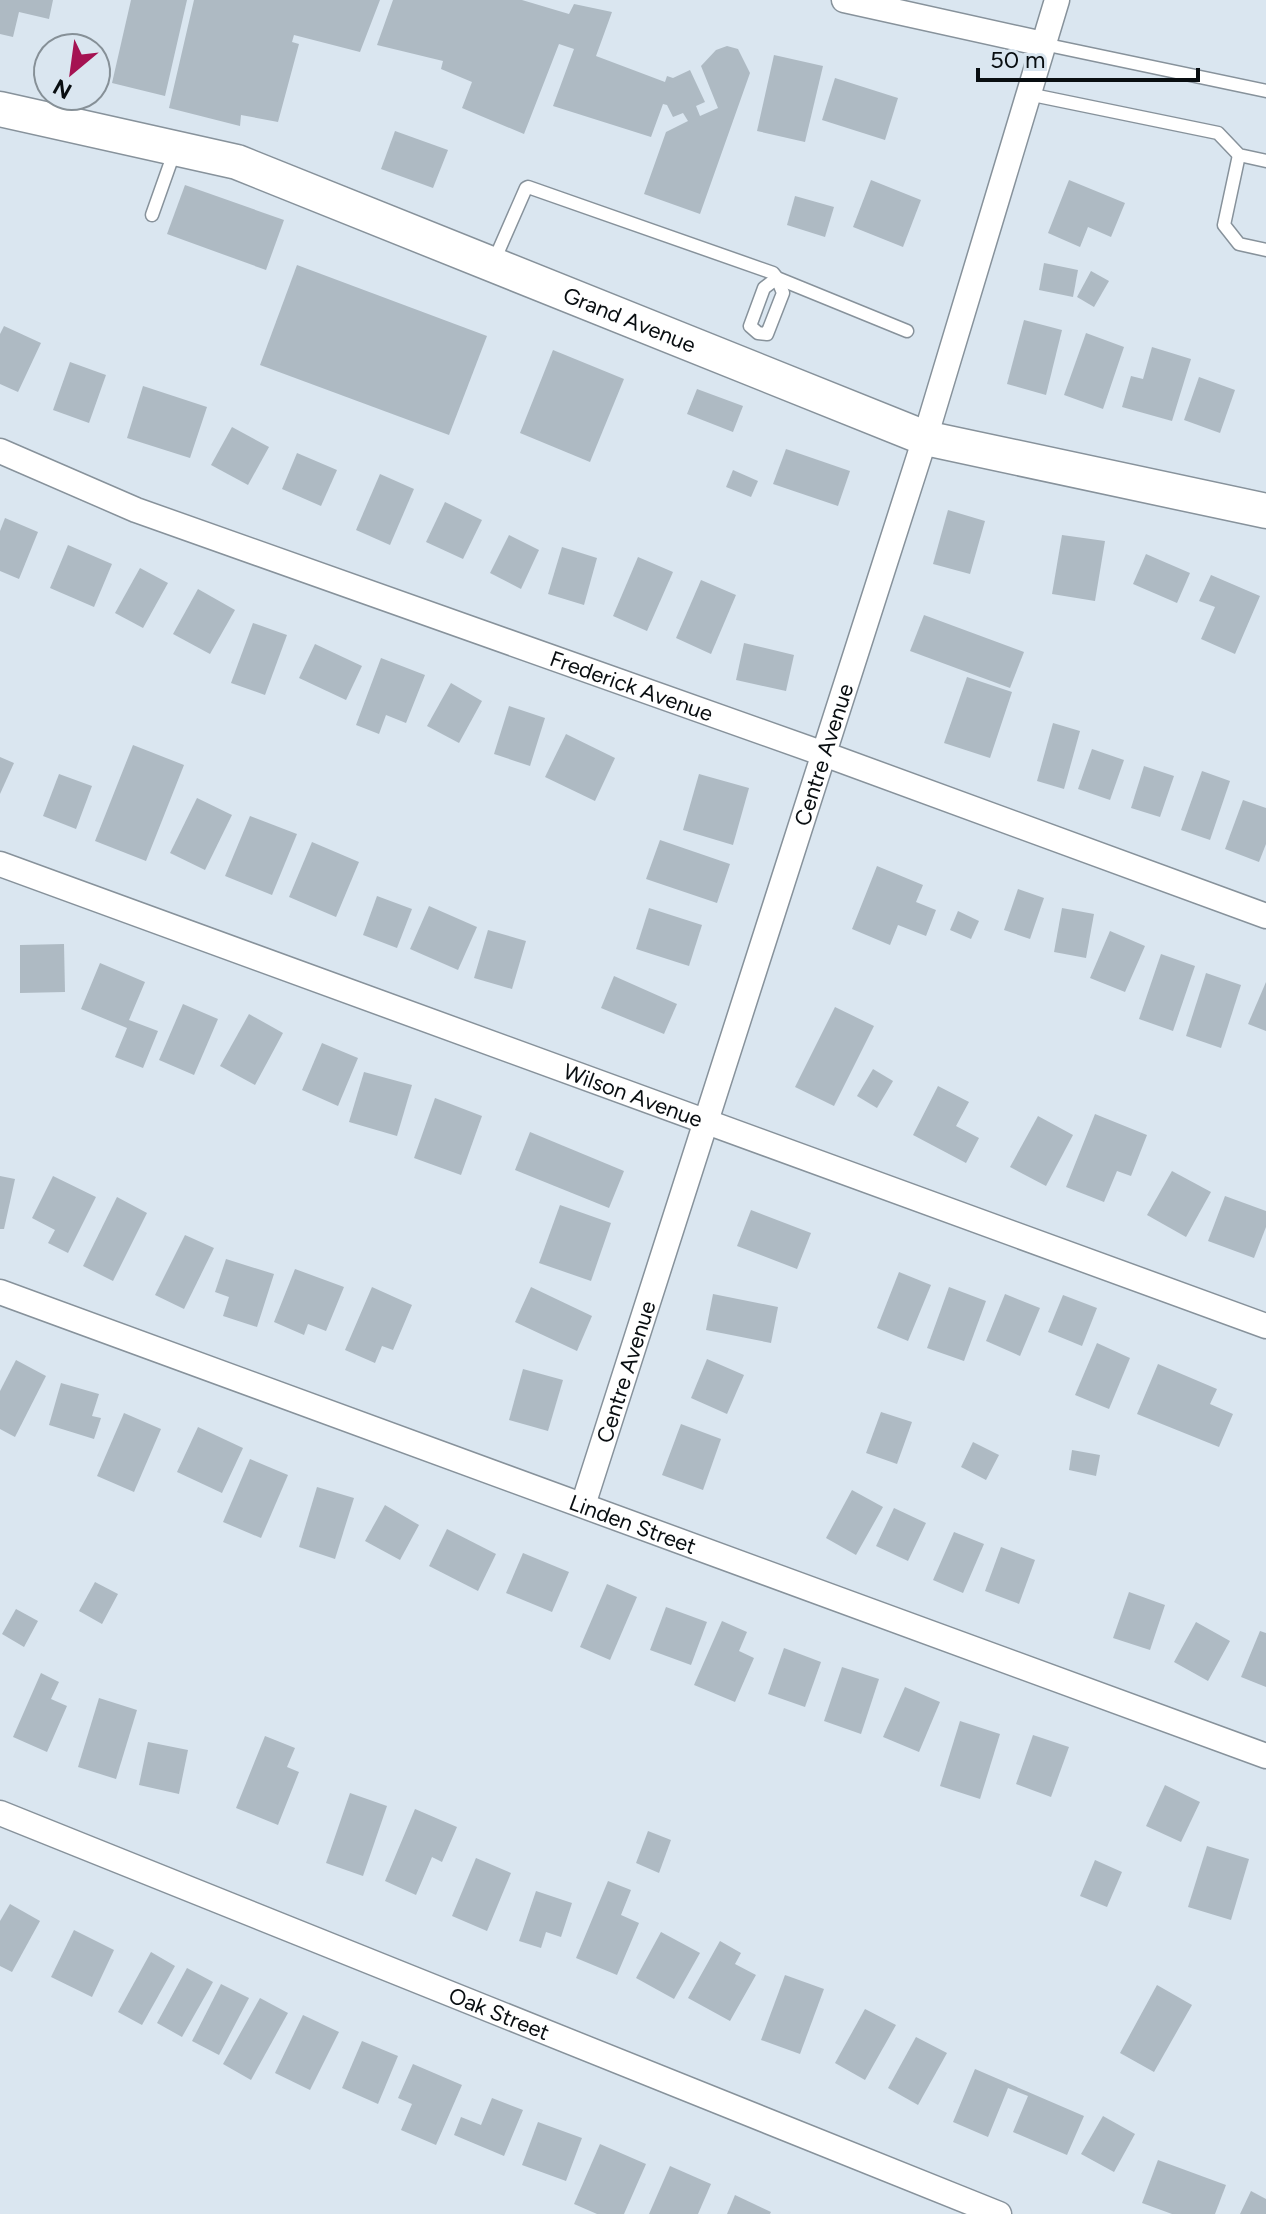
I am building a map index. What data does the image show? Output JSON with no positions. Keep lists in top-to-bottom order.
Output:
{
  "streets": {
    "street": [
      "Grand Avenue",
      "Frederick Avenue",
      "Centre Avenue",
      "Wilson Avenue",
      "Linden Street",
      "Oak Street"
    ]
  },
  "crossings": [
    ["Grand Avenue", "Centre Avenue"],
    ["Frederick Avenue", "Centre Avenue"],
    ["Centre Avenue", "Wilson Avenue"],
    ["Centre Avenue", "Linden Street"]
  ],
  "scale_bar": "50 m",
  "north": "bottom left"
}
